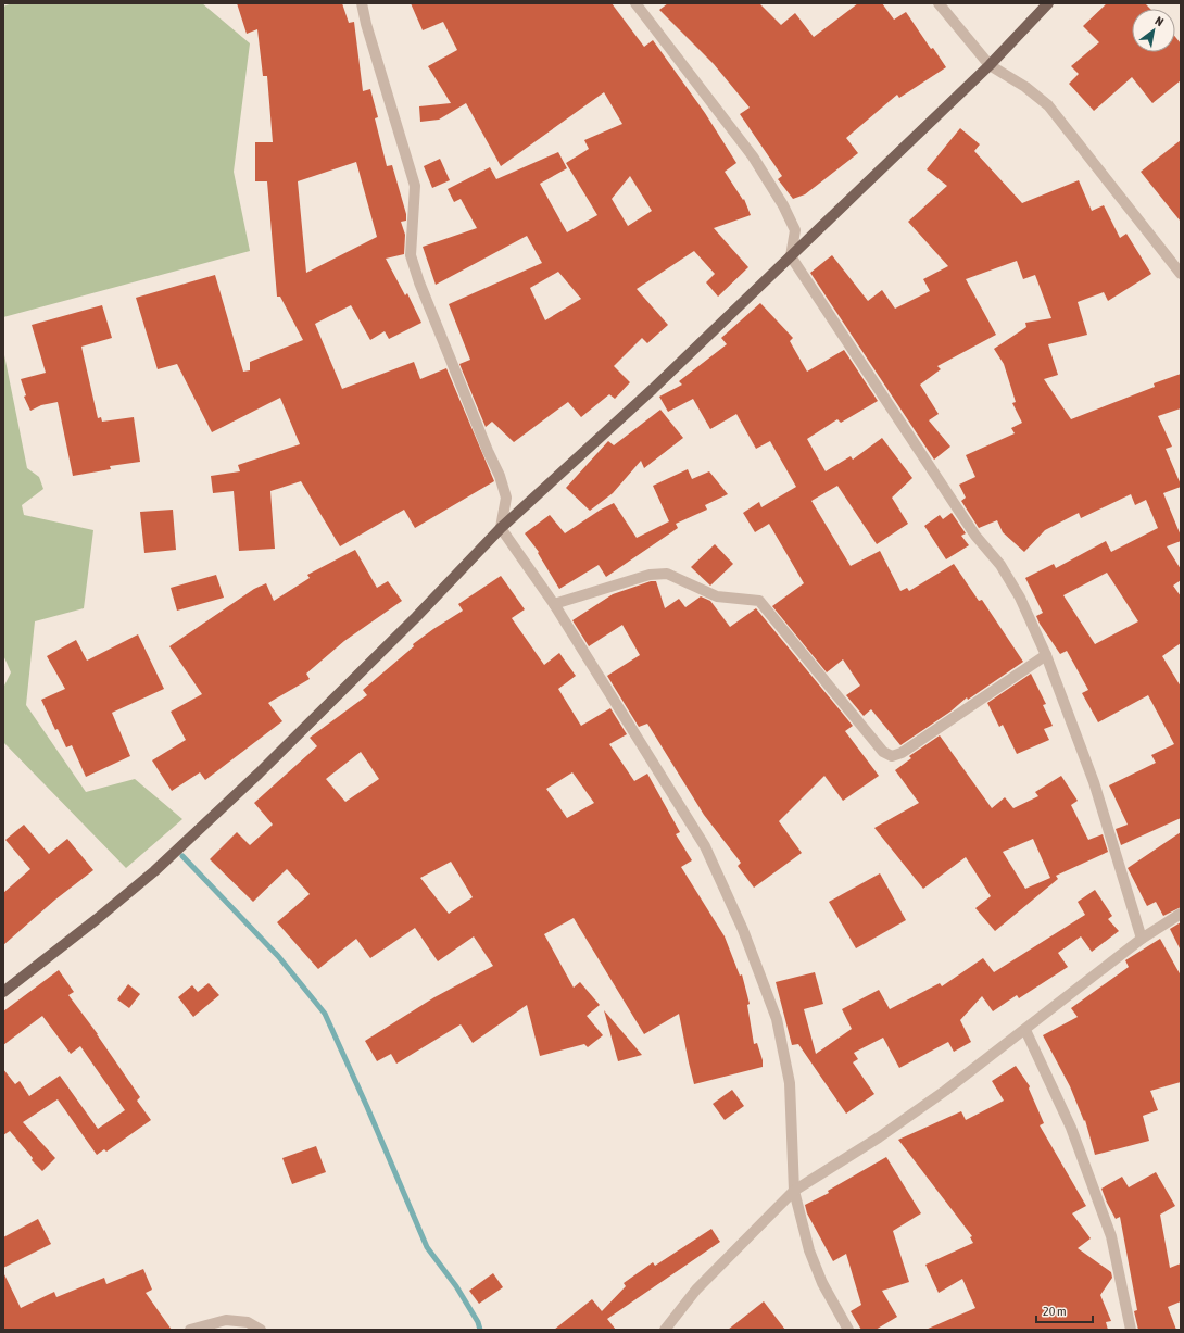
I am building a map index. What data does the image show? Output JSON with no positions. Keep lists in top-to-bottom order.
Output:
{
  "scale_bar": "20 m",
  "north": "top right"
}
